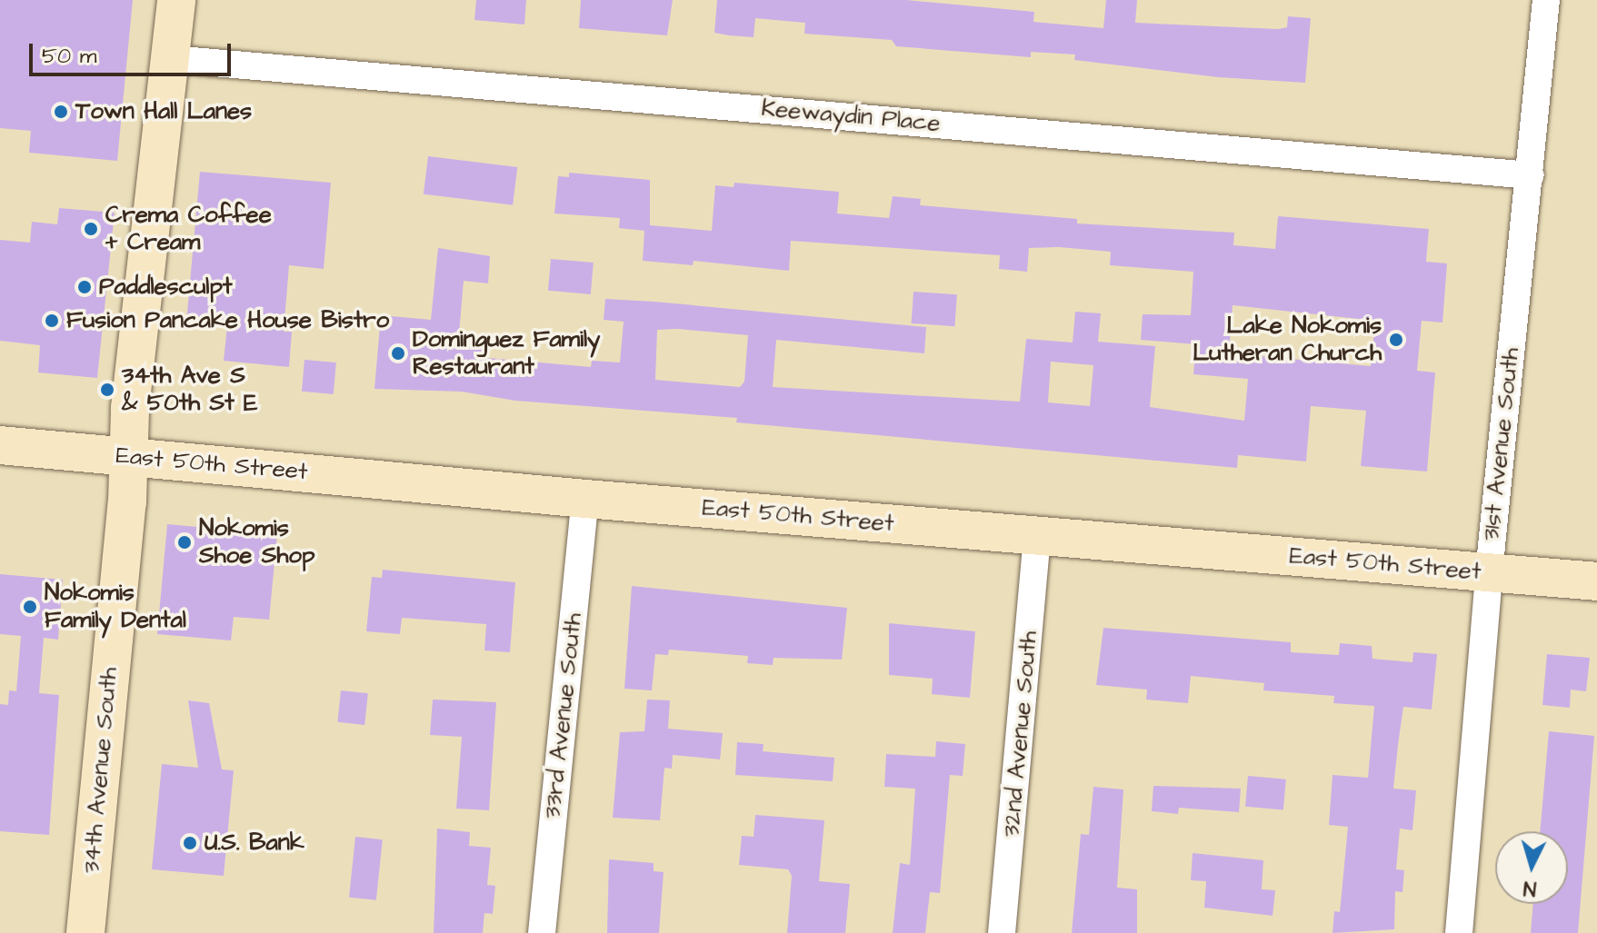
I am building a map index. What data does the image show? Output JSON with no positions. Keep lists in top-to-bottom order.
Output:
{
  "streets": {
    "street": [
      "Keewaydin Place",
      "31st Avenue South",
      "East 50th Street",
      "33rd Avenue South",
      "32nd Avenue South",
      "34th Avenue South"
    ]
  },
  "crossings": [
    ["Keewaydin Place", "31st Avenue South"],
    ["Keewaydin Place", "34th Avenue South"],
    ["31st Avenue South", "East 50th Street"],
    ["East 50th Street", "33rd Avenue South"],
    ["East 50th Street", "32nd Avenue South"],
    ["East 50th Street", "34th Avenue South"]
  ],
  "places": [
    "Town Hall Lanes",
    "Crema Coffee + Cream",
    "Paddlesculpt",
    "Fusion Pancake House Bistro",
    "Lake Nokomis Lutheran Church",
    "Dominguez Family Restaurant",
    "34th Ave S & 50th St E",
    "Nokomis Shoe Shop",
    "Nokomis Family Dental",
    "U.S. Bank"
  ],
  "scale_bar": "50 m",
  "north": "bottom"
}
